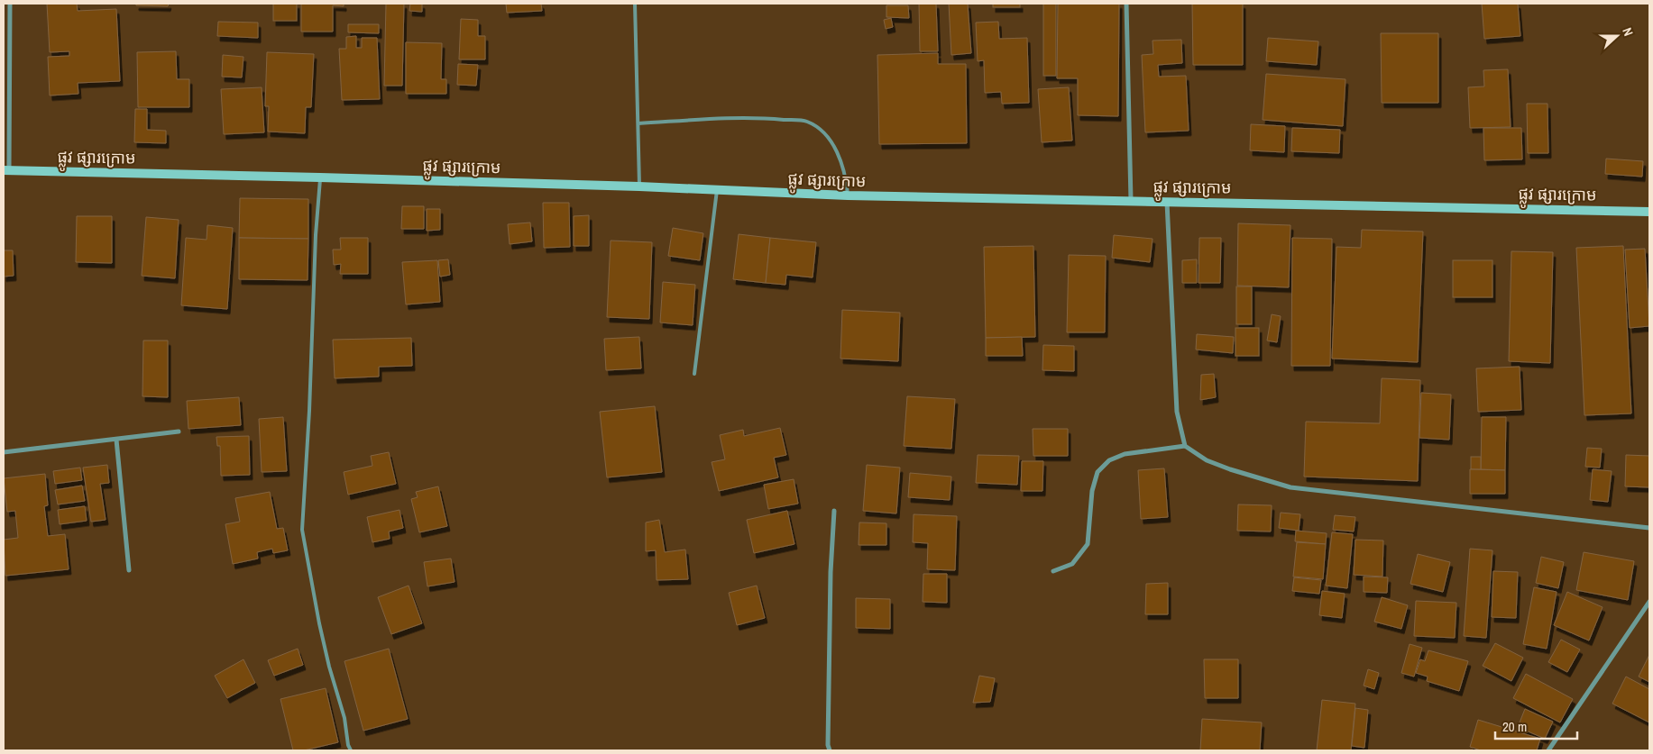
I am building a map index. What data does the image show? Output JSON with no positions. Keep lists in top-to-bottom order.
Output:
{
  "streets": {
    "main road": ["ផ្លូវ ផ្សារក្រោម"]
  },
  "scale_bar": "20 m",
  "north": "right"
}
